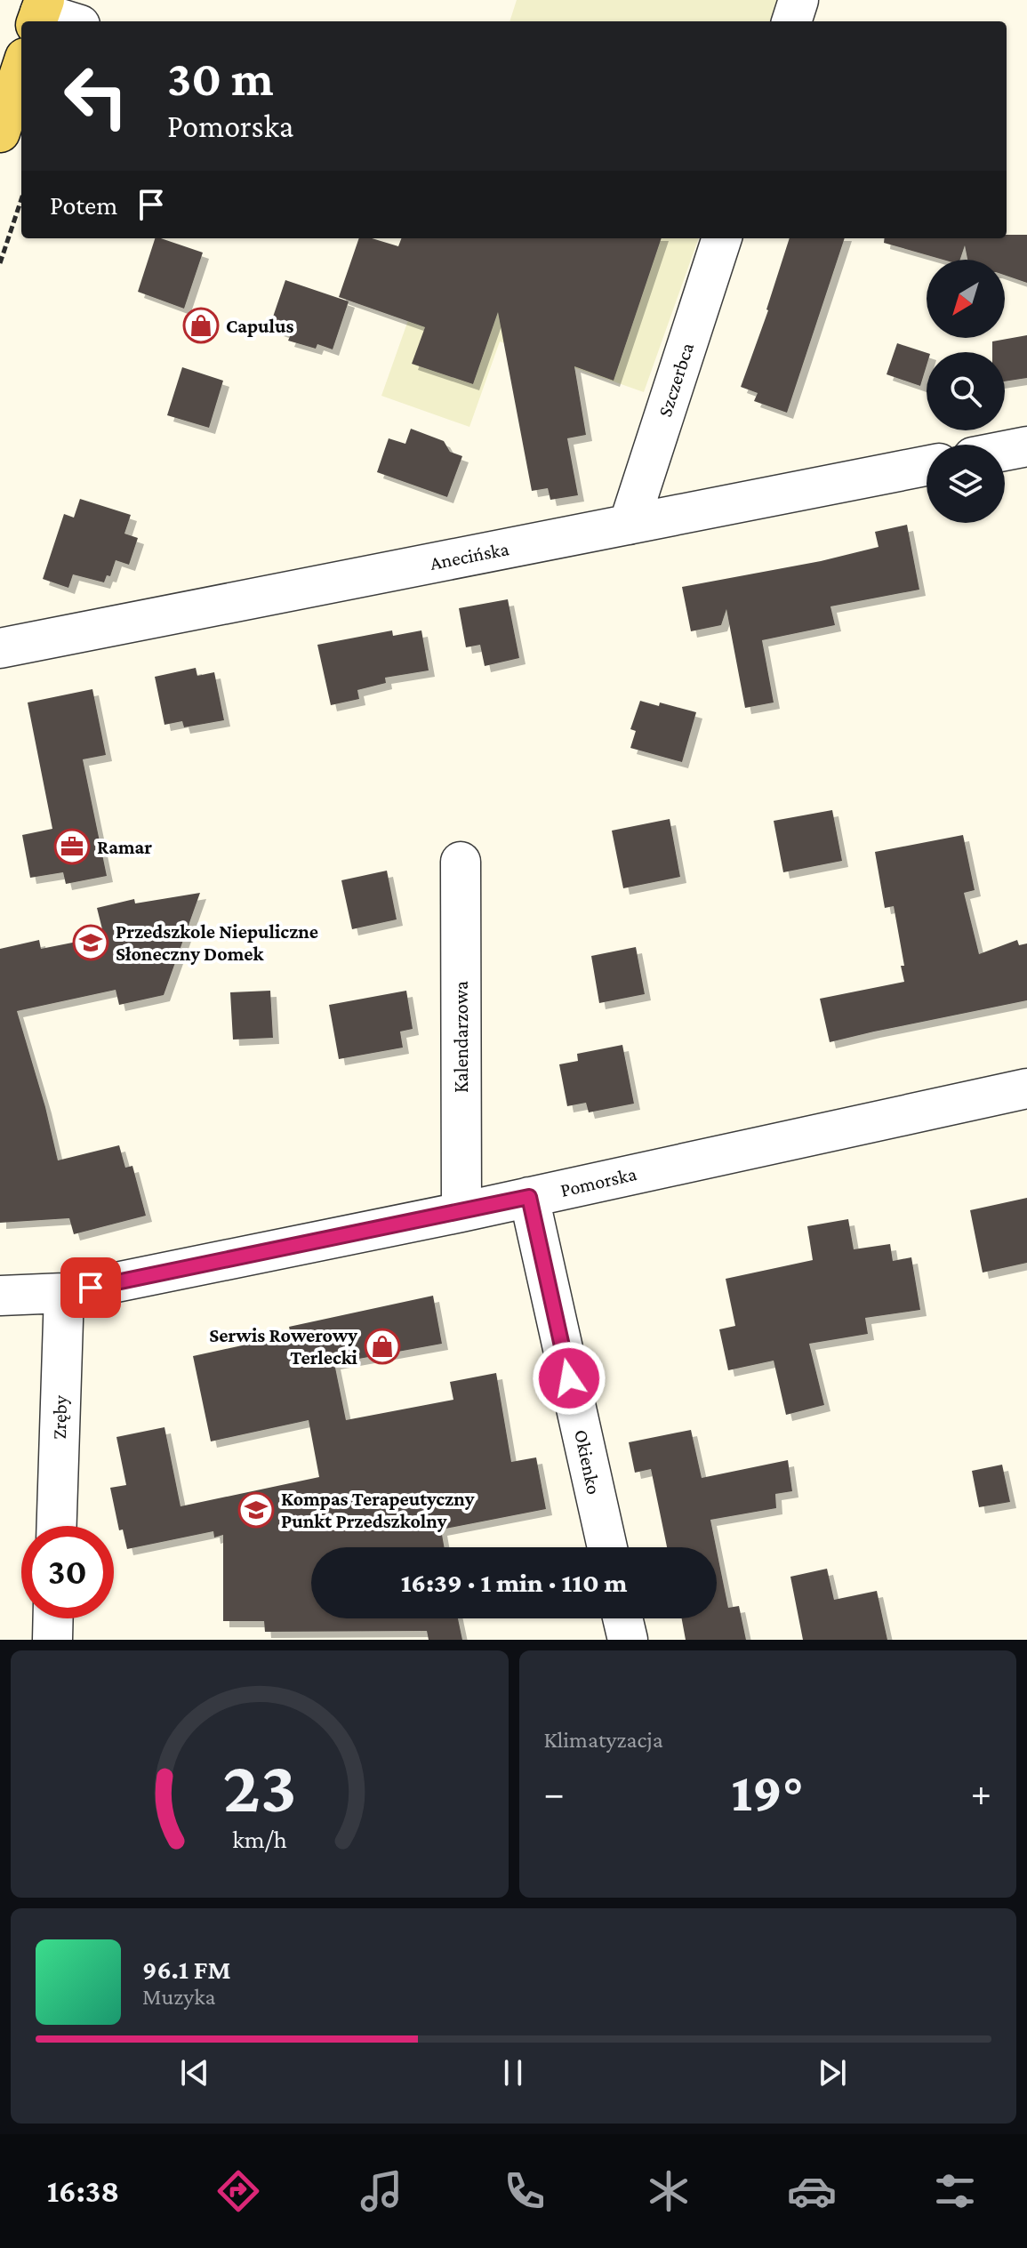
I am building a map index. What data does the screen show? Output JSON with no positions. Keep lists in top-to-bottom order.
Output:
{
  "streets": {
    "street": [
      "Szczerbca",
      "Anecińska",
      "Kalendarzowa",
      "Pomorska",
      "Zręby",
      "Okienko"
    ]
  },
  "crossings": [
    ["Szczerbca", "Anecińska"],
    ["Kalendarzowa", "Pomorska"],
    ["Pomorska", "Zręby"],
    ["Pomorska", "Okienko"]
  ],
  "places": {
    "shop": ["Capulus", "Serwis Rowerowy Terlecki"],
    "office": ["Ramar"],
    "school or university": ["Przedszkole Niepuliczne Słoneczny Domek", "Kompas Terapeutyczny Punkt Przedszkolny"]
  },
  "north": "bottom left",
  "page": {
    "turn": ["30 m", "Pomorska"],
    "then": "Potem",
    "limit": "30",
    "trip": "16:39 · 1 min · 110 m",
    "tile": "Klimatyzacja",
    "heat": ["−", "19°", "+"],
    "song": ["96.1 FM", "Muzyka"],
    "tabs": "16:38",
    "gauge": ["23", "km/h"]
  }
}
